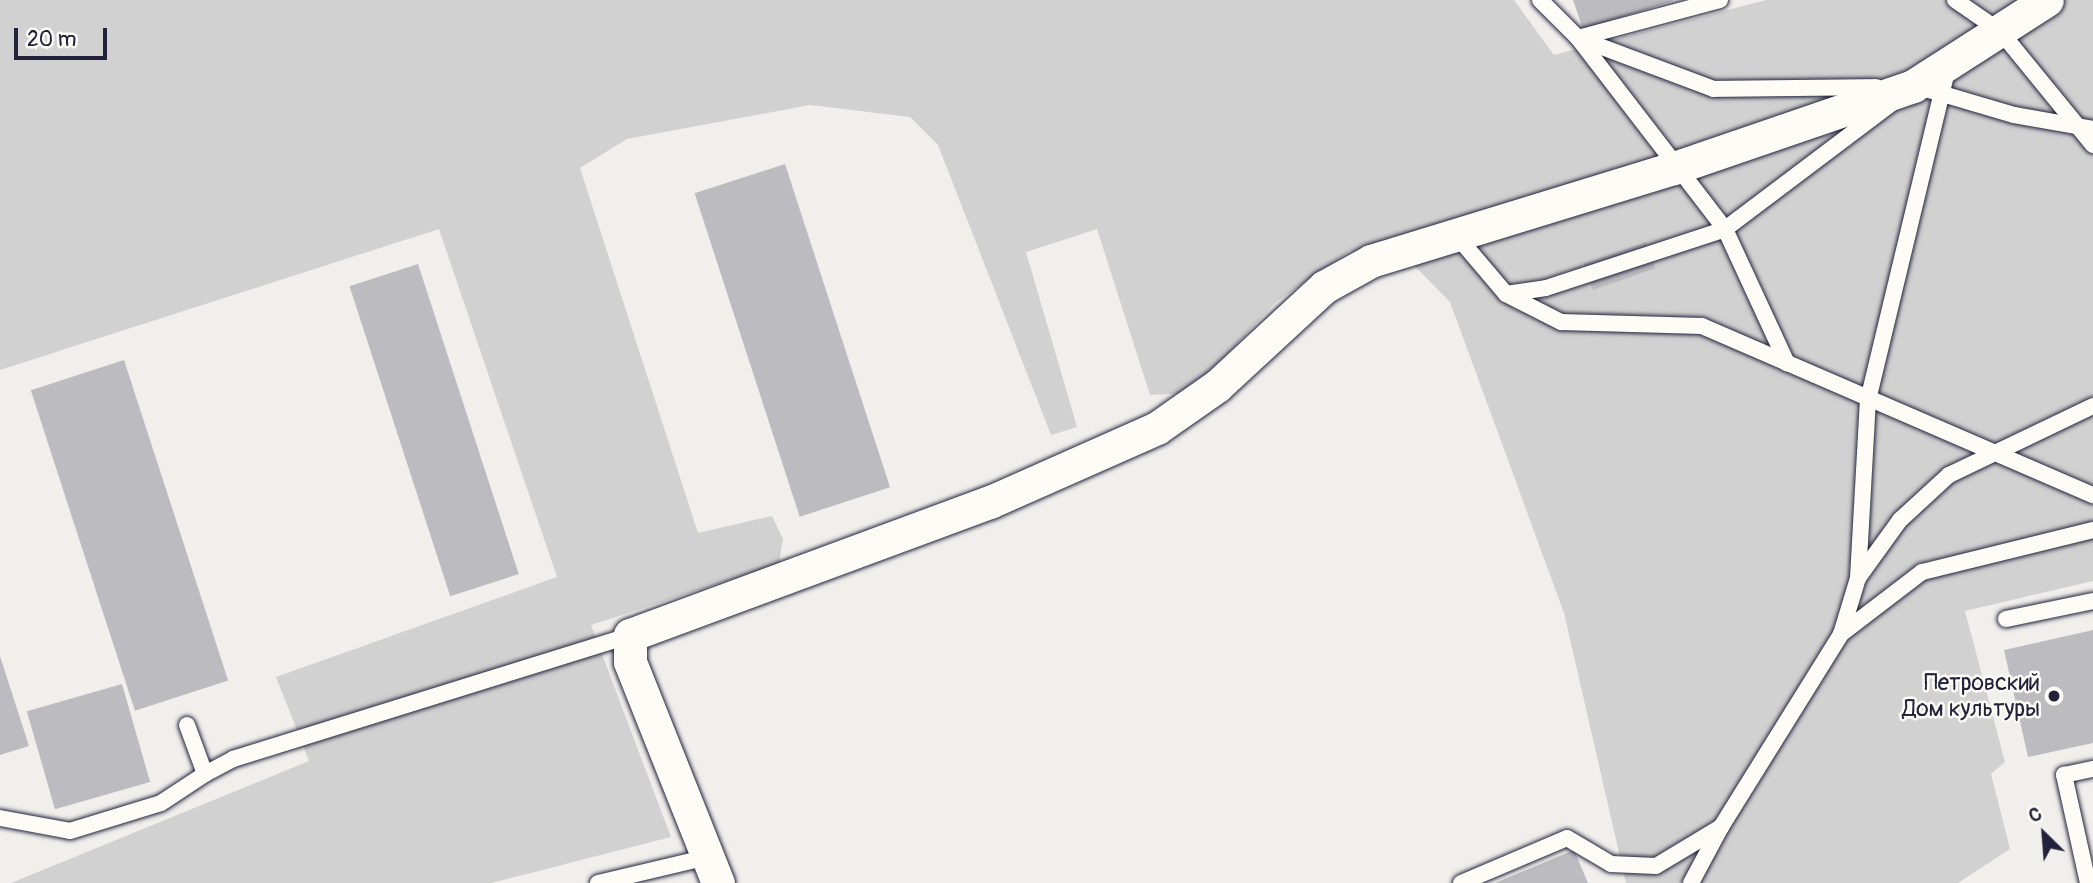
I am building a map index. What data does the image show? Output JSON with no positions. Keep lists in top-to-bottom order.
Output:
{
  "places": ["Петровский Дом культуры"],
  "scale_bar": "20 m",
  "north": "top left"
}
